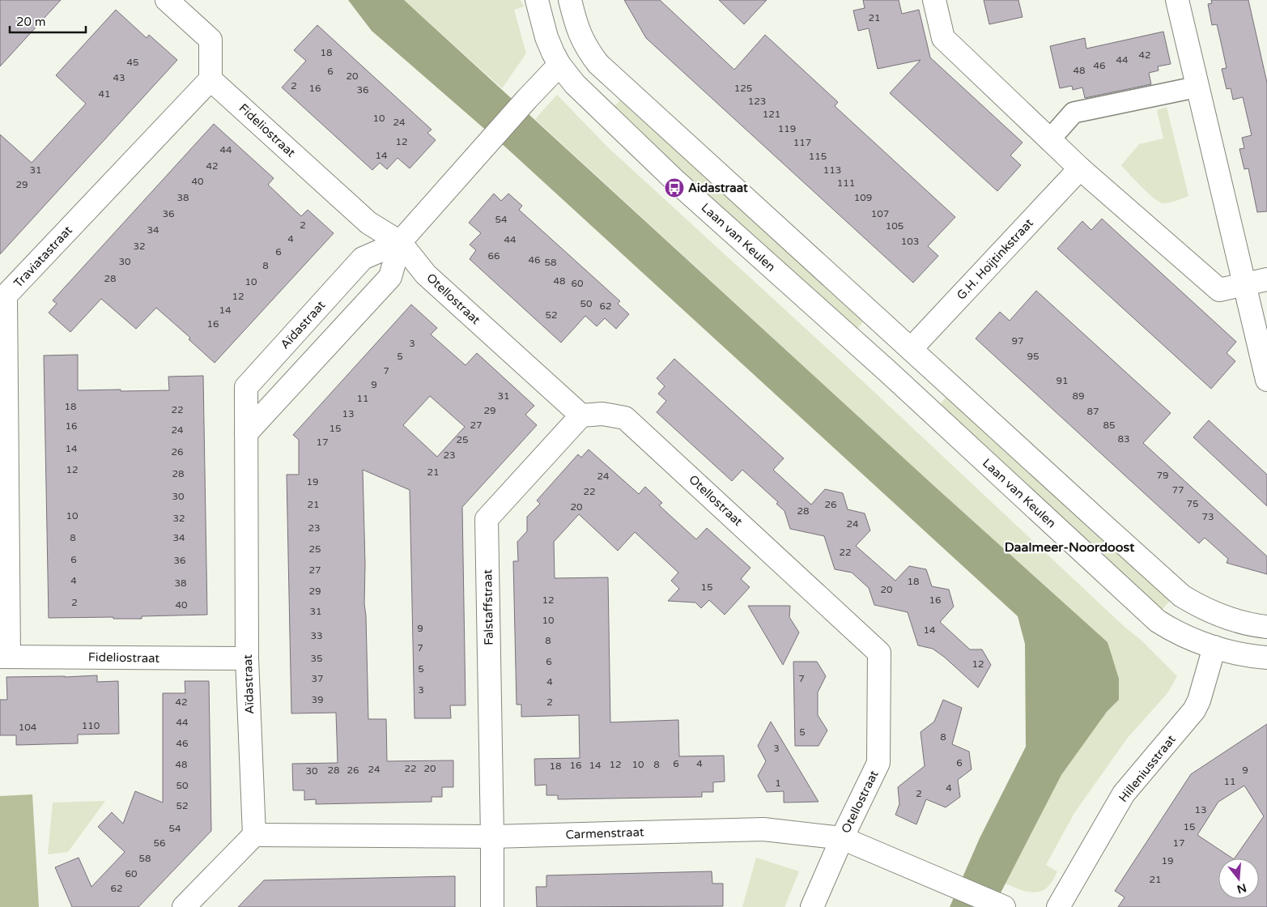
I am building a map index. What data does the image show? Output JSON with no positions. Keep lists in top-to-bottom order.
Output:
{
  "streets": {
    "street": [
      "Fideliostraat",
      "Laan van Keulen",
      "Traviatastraat",
      "G.H. Hoijtinkstraat",
      "Otellostraat",
      "Aïdastraat",
      "Falstaffstraat",
      "Hilleniusstraat",
      "Carmenstraat"
    ]
  },
  "crossings": [
    ["Fideliostraat", "Traviatastraat"],
    ["Fideliostraat", "Otellostraat"],
    ["Fideliostraat", "Aïdastraat"],
    ["Laan van Keulen", "Aïdastraat"],
    ["Laan van Keulen", "Hilleniusstraat"],
    ["Otellostraat", "Aïdastraat"],
    ["Otellostraat", "Falstaffstraat"],
    ["Otellostraat", "Carmenstraat"],
    ["Aïdastraat", "Carmenstraat"],
    ["Falstaffstraat", "Carmenstraat"]
  ],
  "districts": ["Daalmeer-Noordoost"],
  "places": {
    "bus stop": ["Aidastraat"]
  },
  "house_numbers": [
    "21",
    "18",
    "42",
    "44",
    "45",
    "46",
    "48",
    "6",
    "20",
    "43",
    "2",
    "16",
    "125",
    "36",
    "41",
    "123",
    "121",
    "10",
    "24",
    "119",
    "12",
    "117",
    "44",
    "14",
    "115",
    "42",
    "31",
    "113",
    "40",
    "111",
    "29",
    "38",
    "109",
    "36",
    "107",
    "54",
    "2",
    "105",
    "34",
    "4",
    "44",
    "103",
    "32",
    "6",
    "66",
    "46",
    "30",
    "58",
    "8",
    "28",
    "48",
    "10",
    "60",
    "12",
    "50",
    "62",
    "14",
    "52",
    "16",
    "97",
    "3",
    "5",
    "95",
    "7",
    "91",
    "9",
    "31",
    "89",
    "11",
    "18",
    "22",
    "29",
    "87",
    "13",
    "27",
    "85",
    "16",
    "15",
    "24",
    "83",
    "25",
    "17",
    "14",
    "26",
    "23",
    "12",
    "21",
    "28",
    "79",
    "24",
    "19",
    "77",
    "22",
    "30",
    "75",
    "21",
    "26",
    "20",
    "28",
    "10",
    "73",
    "32",
    "24",
    "23",
    "8",
    "34",
    "25",
    "22",
    "6",
    "36",
    "27",
    "4",
    "18",
    "38",
    "15",
    "20",
    "29",
    "12",
    "16",
    "2",
    "40",
    "31",
    "10",
    "9",
    "14",
    "33",
    "8",
    "7",
    "35",
    "6",
    "12",
    "5",
    "37",
    "7",
    "4",
    "3",
    "39",
    "42",
    "2",
    "44",
    "110",
    "104",
    "5",
    "8",
    "46",
    "3",
    "6",
    "6",
    "4",
    "48",
    "12",
    "10",
    "8",
    "16",
    "14",
    "18",
    "22",
    "20",
    "24",
    "28",
    "26",
    "9",
    "30",
    "11",
    "1",
    "50",
    "4",
    "2",
    "52",
    "13",
    "15",
    "54",
    "56",
    "17",
    "58",
    "19",
    "60",
    "21",
    "62"
  ],
  "scale_bar": "20 m",
  "north": "bottom"
}
